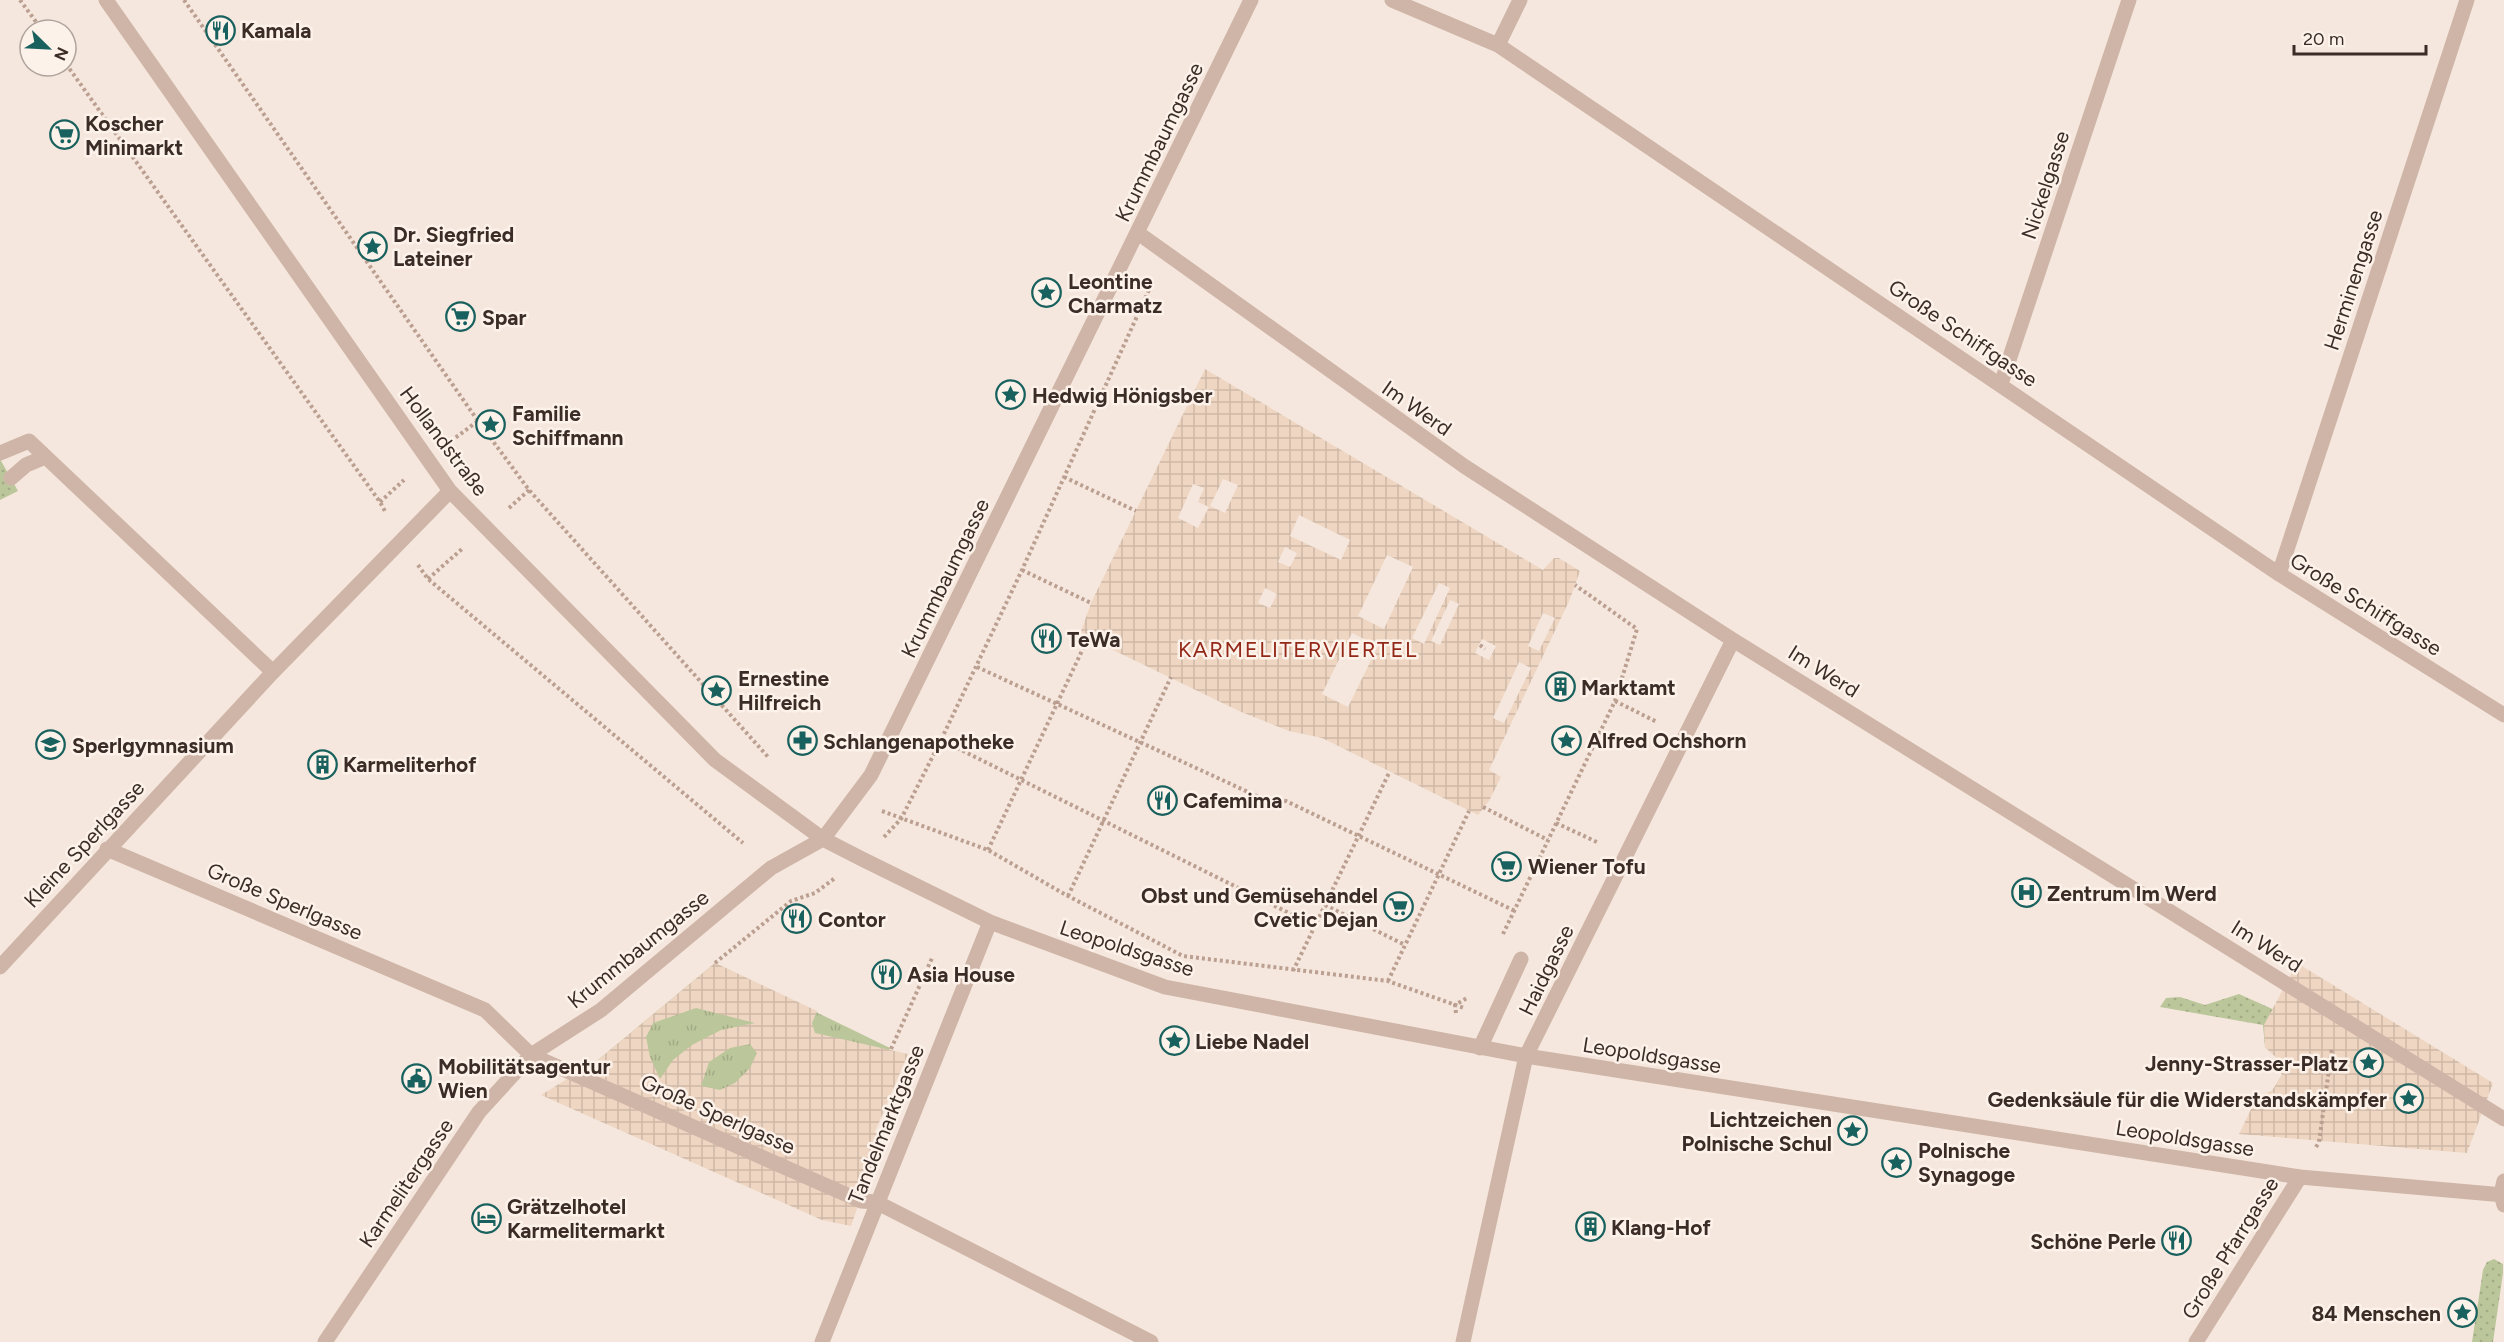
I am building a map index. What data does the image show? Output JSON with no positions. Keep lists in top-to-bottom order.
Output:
{
  "streets": {
    "street": [
      "Krummbaumgasse",
      "Nickelgasse",
      "Herminengasse",
      "Große Schiffgasse",
      "Im Werd",
      "Hollandstraße",
      "Kleine Sperlgasse",
      "Große Sperlgasse",
      "Leopoldsgasse",
      "Haidgasse",
      "Tandelmarktgasse",
      "Karmelitergasse",
      "Große Pfarrgasse"
    ]
  },
  "crossings": [
    ["Krummbaumgasse", "Im Werd"],
    ["Krummbaumgasse", "Hollandstraße"],
    ["Krummbaumgasse", "Große Sperlgasse"],
    ["Krummbaumgasse", "Leopoldsgasse"],
    ["Krummbaumgasse", "Karmelitergasse"],
    ["Nickelgasse", "Große Schiffgasse"],
    ["Herminengasse", "Große Schiffgasse"],
    ["Im Werd", "Haidgasse"],
    ["Hollandstraße", "Kleine Sperlgasse"],
    ["Hollandstraße", "Leopoldsgasse"],
    ["Kleine Sperlgasse", "Große Sperlgasse"],
    ["Große Sperlgasse", "Tandelmarktgasse"],
    ["Große Sperlgasse", "Karmelitergasse"],
    ["Leopoldsgasse", "Haidgasse"],
    ["Leopoldsgasse", "Tandelmarktgasse"],
    ["Leopoldsgasse", "Große Pfarrgasse"]
  ],
  "districts": ["KARMELITERVIERTEL"],
  "places": {
    "restaurant": [
      "Kamala",
      "TeWa",
      "Cafemima",
      "Contor",
      "Asia House",
      "Schöne Perle"
    ],
    "supermarket": [
      "Koscher Minimarkt",
      "Spar",
      "Wiener Tofu",
      "Obst und Gemüsehandel Cvetic Dejan"
    ],
    "place": [
      "Dr. Siegfried Lateiner",
      "Leontine Charmatz",
      "Hedwig Hönigsber",
      "Familie Schiffmann",
      "Ernestine Hilfreich",
      "Alfred Ochshorn",
      "Liebe Nadel",
      "Jenny-Strasser-Platz",
      "Gedenksäule für die Widerstandskämpfer",
      "Lichtzeichen Polnische Schul",
      "Polnische Synagoge",
      "84 Menschen"
    ],
    "building": ["Marktamt", "Karmeliterhof", "Klang-Hof"],
    "pharmacy": ["Schlangenapotheke"],
    "school or university": ["Sperlgymnasium"],
    "hospital": ["Zentrum Im Werd"],
    "public building": ["Mobilitätsagentur Wien"],
    "hotel": ["Grätzelhotel Karmelitermarkt"]
  },
  "scale_bar": "20 m",
  "north": "bottom right"
}
